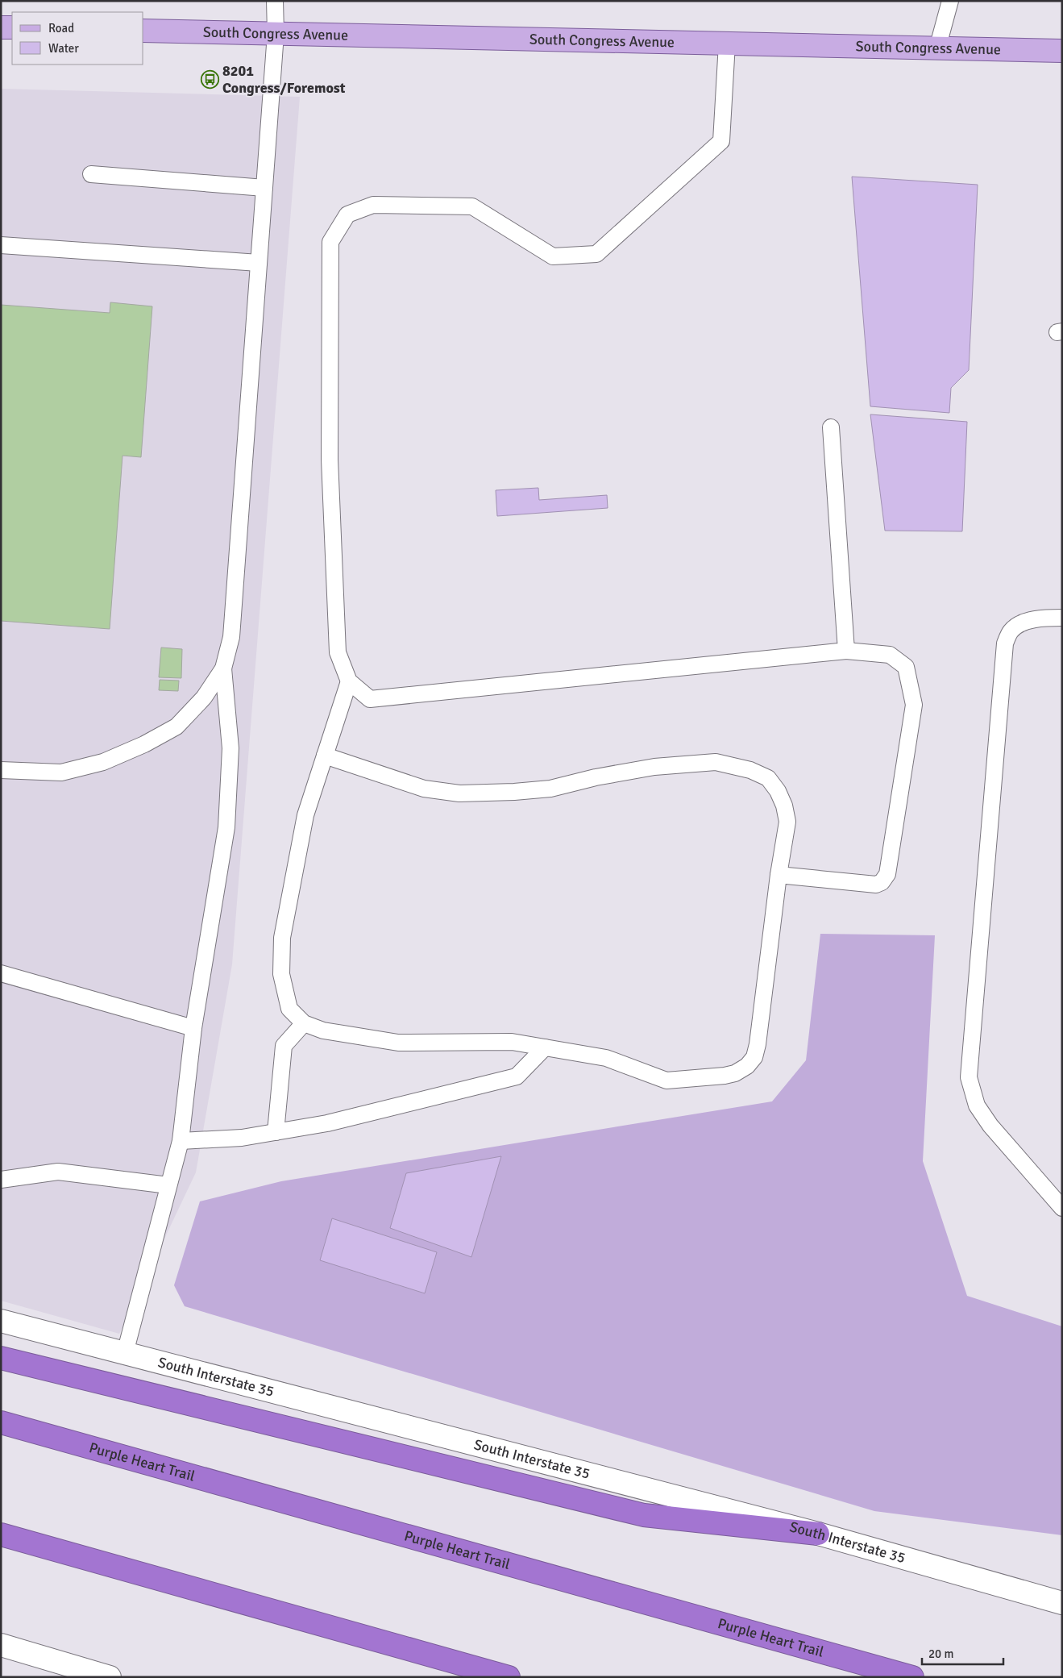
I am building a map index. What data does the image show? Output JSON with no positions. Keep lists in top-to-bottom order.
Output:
{
  "streets": {
    "highway": ["Purple Heart Trail"],
    "main road": ["South Congress Avenue", "South Interstate 35"]
  },
  "places": {
    "bus stop": ["8201 Congress/Foremost"]
  },
  "legend": ["Road", "Water"],
  "scale_bar": "20 m"
}
